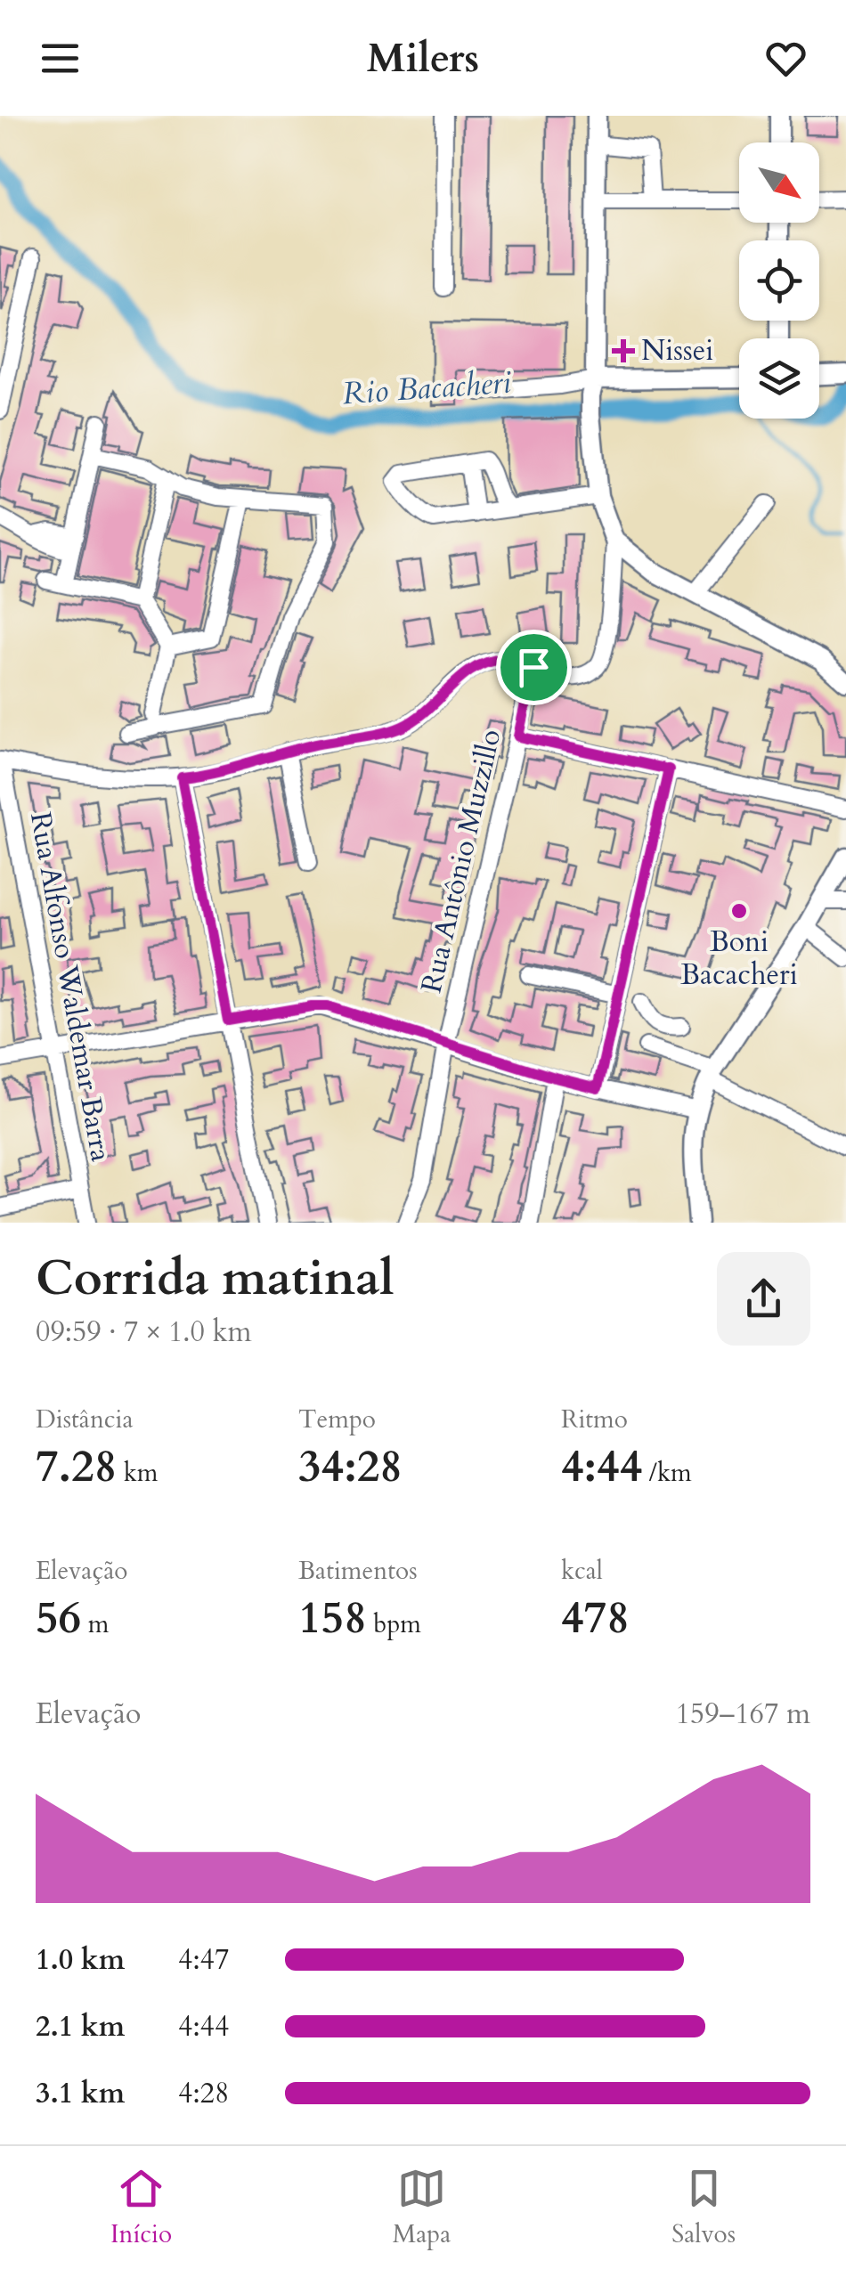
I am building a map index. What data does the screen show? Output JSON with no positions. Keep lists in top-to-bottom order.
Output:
{
  "streets": {
    "street": ["Rua Antônio Muzzillo", "Rua Alfonso Waldemar Barra"]
  },
  "water": ["Rio Bacacheri"],
  "places": {
    "health": ["Nissei"],
    "other": ["Boni Bacacheri"]
  },
  "north": "bottom right",
  "page": {
    "header": "Milers",
    "heading": ["Corrida matinal", "09:59 · 7 × 1.0 km"],
    "stats": [
      ["Distância", "7.28 km"],
      ["Tempo", "34:28"],
      ["Ritmo", "4:44 /km"],
      ["Elevação", "56 m"],
      ["Batimentos", "158 bpm"],
      ["kcal", "478"]
    ],
    "chart": ["Elevação", "159–167 m"],
    "list": [
      {
        "name": "1.0 km",
        "note": "4:47"
      },
      {
        "name": "2.1 km",
        "note": "4:44"
      },
      {
        "name": "3.1 km",
        "note": "4:28"
      }
    ],
    "tabs": ["Início", "Mapa", "Salvos"]
  }
}
